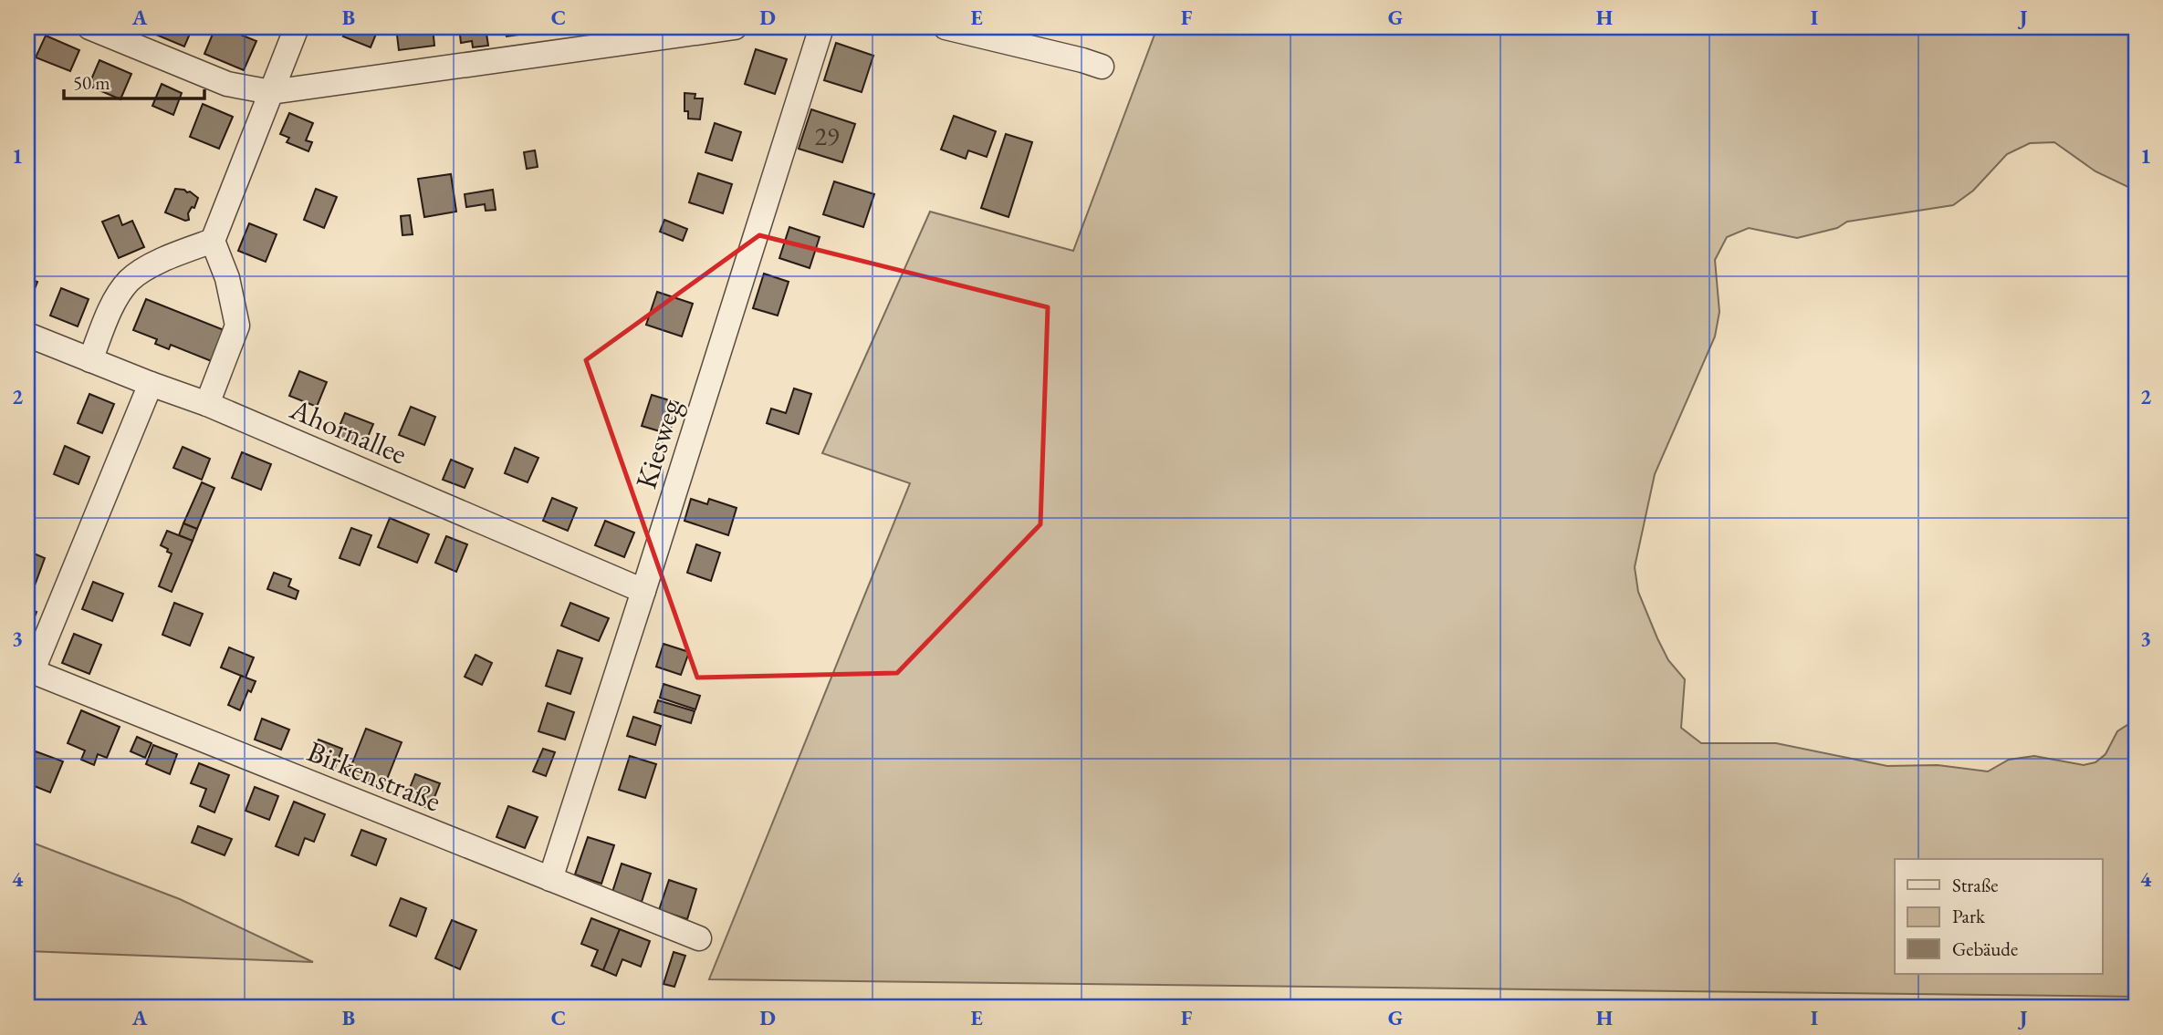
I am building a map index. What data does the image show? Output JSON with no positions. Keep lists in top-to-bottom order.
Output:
{
  "streets": {
    "street": ["Ahornallee", "Kiesweg", "Birkenstraße"]
  },
  "crossings": [
    ["Ahornallee", "Kiesweg"],
    ["Kiesweg", "Birkenstraße"]
  ],
  "house_numbers": ["29"],
  "legend": ["Straße", "Park", "Gebäude"],
  "scale_bar": "50 m",
  "grid": {
    "columns": [
      "A",
      "B",
      "C",
      "D",
      "E",
      "F",
      "G",
      "H",
      "I",
      "J"
    ],
    "rows": [
      "1",
      "2",
      "3",
      "4"
    ]
  }
}
